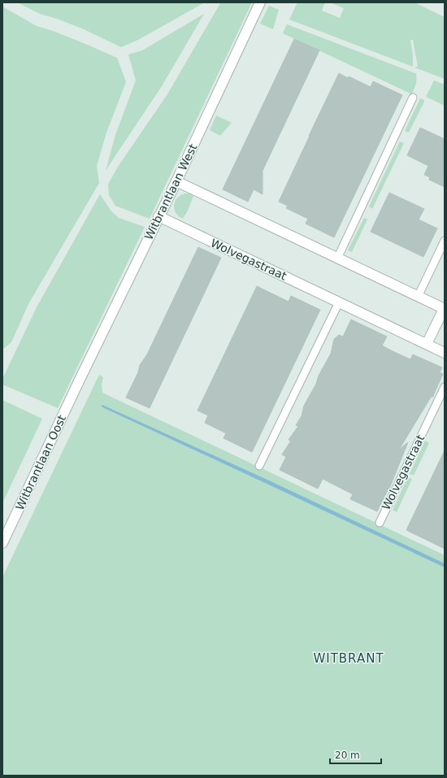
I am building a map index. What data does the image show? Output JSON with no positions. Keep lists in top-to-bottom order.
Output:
{
  "streets": {
    "street": ["Witbrantlaan West", "Wolvegastraat", "Witbrantlaan Oost"]
  },
  "crossings": [
    ["Witbrantlaan West", "Wolvegastraat"],
    ["Witbrantlaan West", "Witbrantlaan Oost"]
  ],
  "districts": ["WITBRANT"],
  "scale_bar": "20 m"
}
